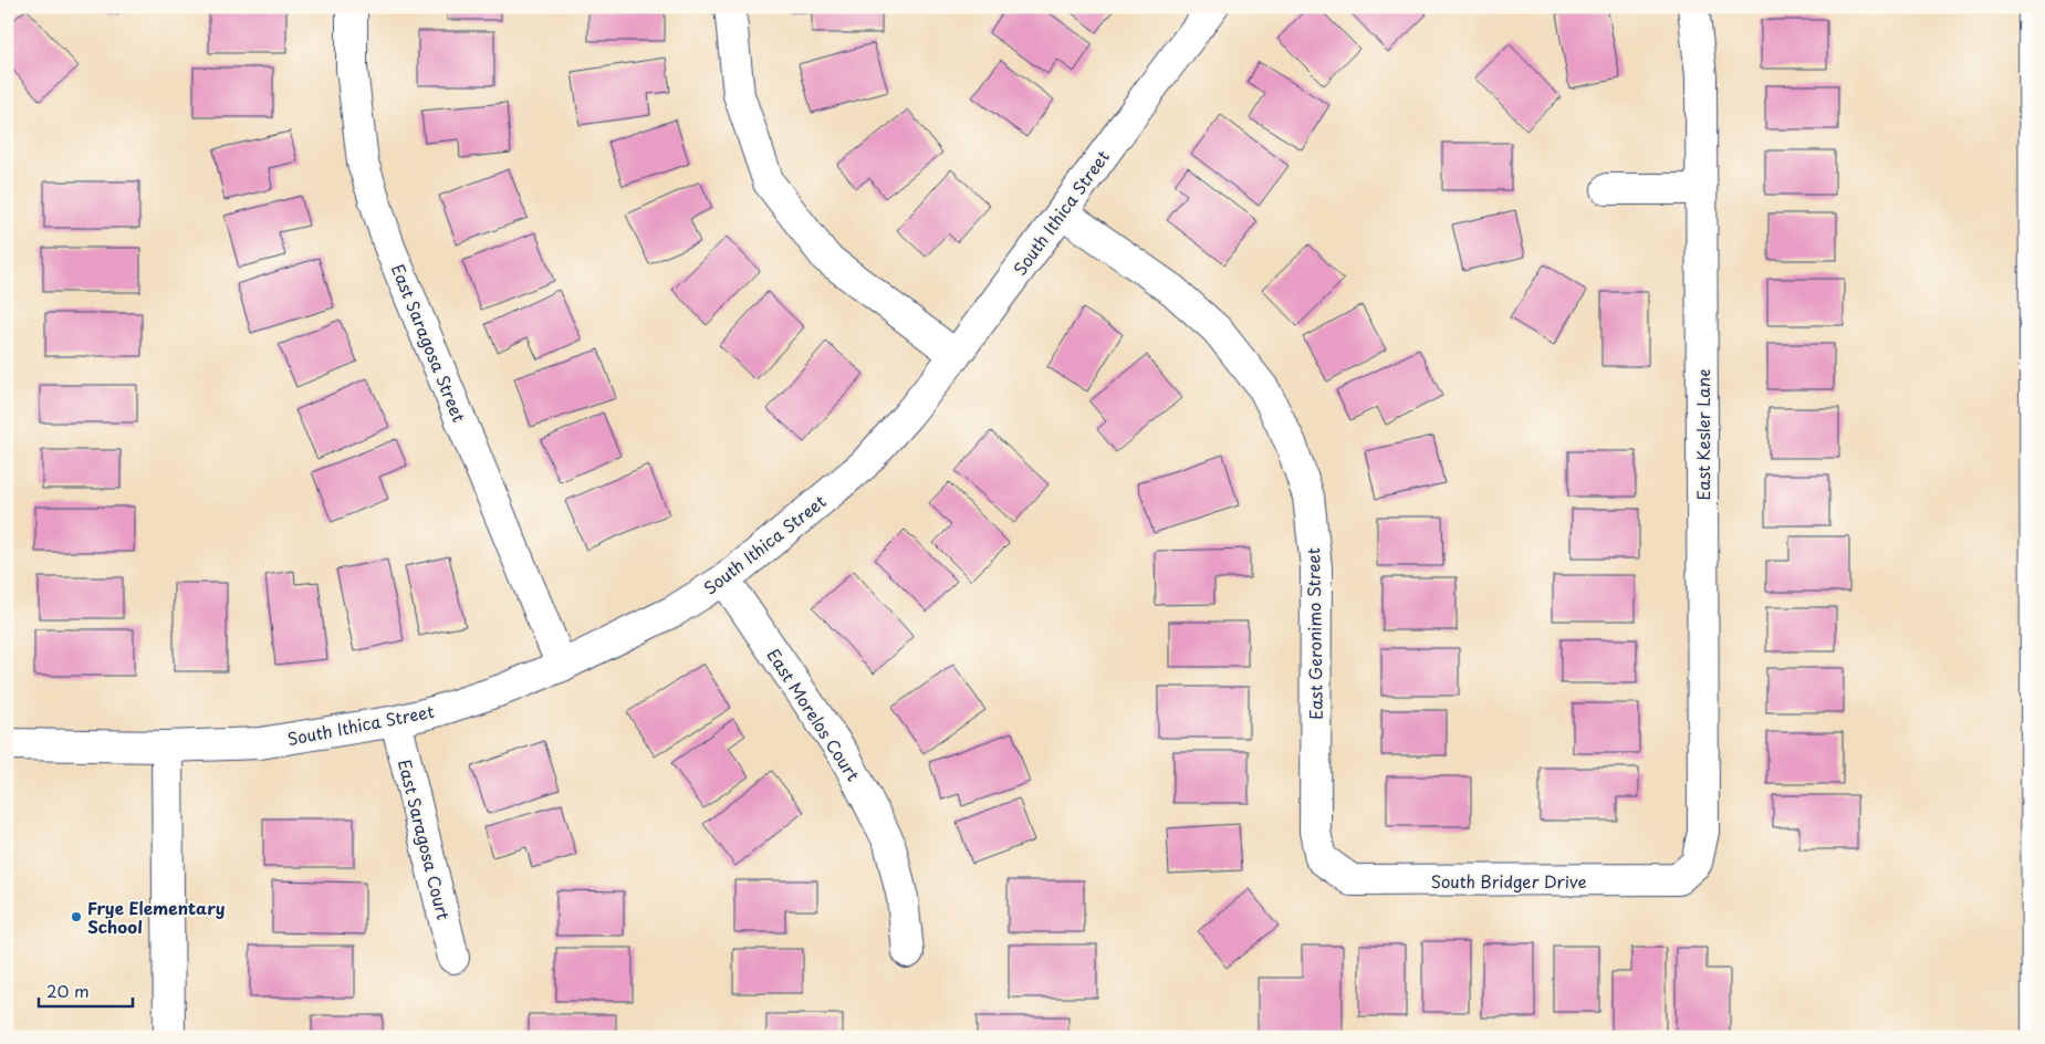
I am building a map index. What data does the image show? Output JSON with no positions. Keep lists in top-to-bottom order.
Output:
{
  "streets": {
    "street": [
      "South Ithica Street",
      "East Saragosa Street",
      "East Kesler Lane",
      "East Geronimo Street",
      "East Morelos Court",
      "East Saragosa Court",
      "South Bridger Drive"
    ]
  },
  "crossings": [
    ["South Ithica Street", "East Saragosa Street"],
    ["South Ithica Street", "East Geronimo Street"],
    ["South Ithica Street", "East Morelos Court"],
    ["South Ithica Street", "East Saragosa Court"],
    ["East Kesler Lane", "South Bridger Drive"],
    ["East Geronimo Street", "South Bridger Drive"]
  ],
  "places": ["Frye Elementary School"],
  "scale_bar": "20 m"
}
